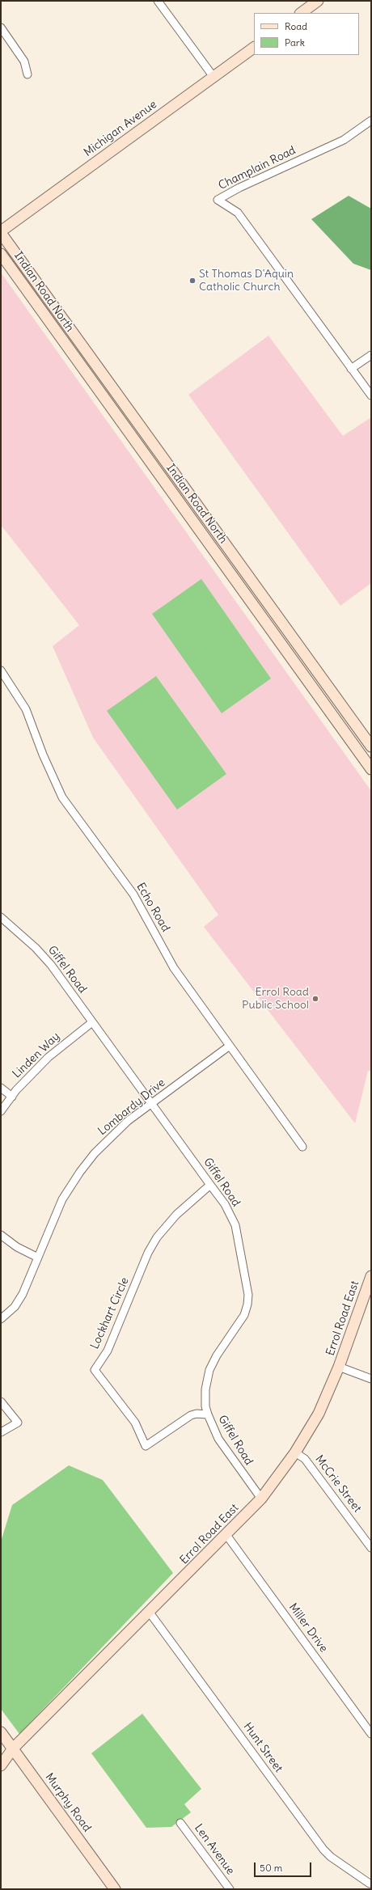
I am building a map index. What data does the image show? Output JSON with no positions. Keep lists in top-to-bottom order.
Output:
{
  "streets": {
    "main road": [
      "Michigan Avenue",
      "Indian Road North",
      "Errol Road East",
      "Murphy Road"
    ],
    "street": [
      "Champlain Road",
      "Echo Road",
      "Giffel Road",
      "Linden Way",
      "Lombardy Drive",
      "Lockhart Circle",
      "McCrie Street",
      "Miller Drive",
      "Hunt Street",
      "Len Avenue"
    ]
  },
  "crossings": [
    ["Michigan Avenue", "Indian Road North"],
    ["Echo Road", "Lombardy Drive"],
    ["Giffel Road", "Linden Way"],
    ["Giffel Road", "Lombardy Drive"],
    ["Giffel Road", "Lockhart Circle"],
    ["Giffel Road", "Errol Road East"],
    ["Errol Road East", "McCrie Street"],
    ["Errol Road East", "Miller Drive"],
    ["Errol Road East", "Hunt Street"],
    ["Errol Road East", "Murphy Road"]
  ],
  "places": ["St Thomas D'Aquin Catholic Church", "Errol Road Public School"],
  "legend": ["Road", "Park"],
  "scale_bar": "50 m"
}
